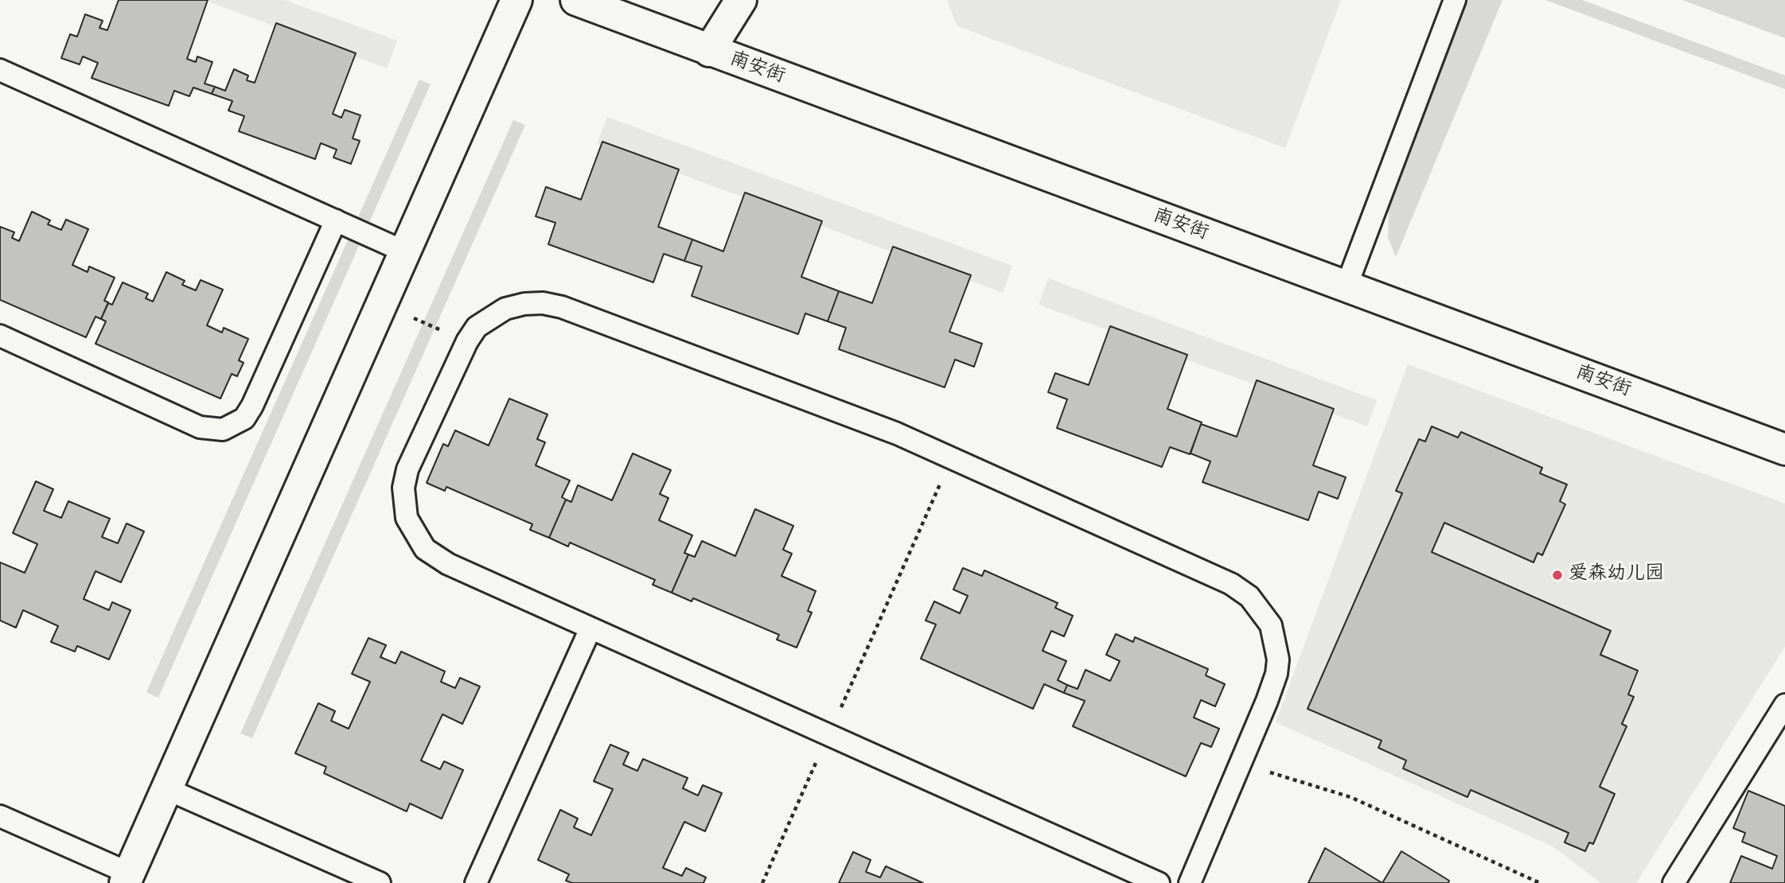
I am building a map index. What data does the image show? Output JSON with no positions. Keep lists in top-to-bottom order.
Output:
{
  "streets": {
    "street": ["南安街"]
  },
  "places": ["爱森幼儿园"]
}
